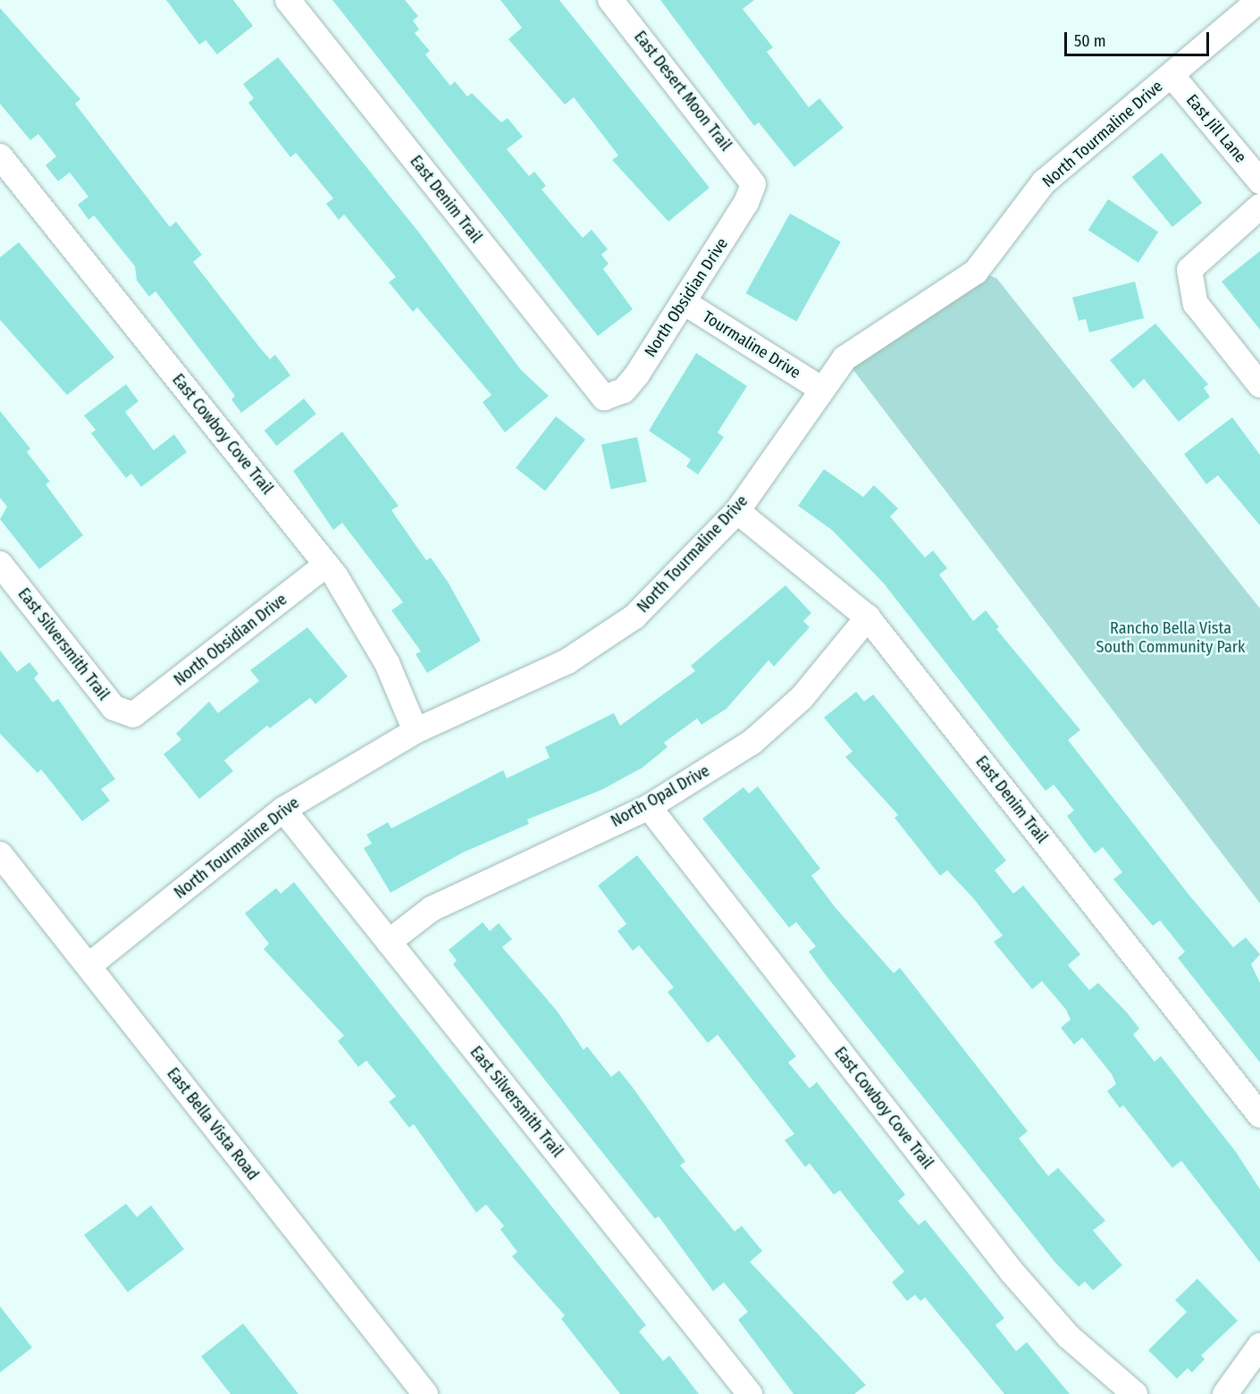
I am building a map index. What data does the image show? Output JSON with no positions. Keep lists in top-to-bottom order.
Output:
{
  "streets": {
    "street": [
      "East Desert Moon Trail",
      "East Jill Lane",
      "North Tourmaline Drive",
      "East Denim Trail",
      "North Obsidian Drive",
      "Tourmaline Drive",
      "East Cowboy Cove Trail",
      "East Silversmith Trail",
      "North Opal Drive",
      "East Bella Vista Road"
    ]
  },
  "crossings": [
    ["East Desert Moon Trail", "North Obsidian Drive"],
    ["East Jill Lane", "North Tourmaline Drive"],
    ["North Tourmaline Drive", "East Denim Trail"],
    ["North Tourmaline Drive", "Tourmaline Drive"],
    ["North Tourmaline Drive", "East Cowboy Cove Trail"],
    ["North Tourmaline Drive", "East Silversmith Trail"],
    ["North Tourmaline Drive", "East Bella Vista Road"],
    ["East Denim Trail", "North Obsidian Drive"],
    ["East Denim Trail", "North Opal Drive"],
    ["North Obsidian Drive", "Tourmaline Drive"],
    ["North Obsidian Drive", "East Cowboy Cove Trail"],
    ["North Obsidian Drive", "East Silversmith Trail"],
    ["East Cowboy Cove Trail", "North Opal Drive"],
    ["East Silversmith Trail", "North Opal Drive"]
  ],
  "parks": ["Rancho Bella Vista South Community Park"],
  "scale_bar": "50 m"
}
